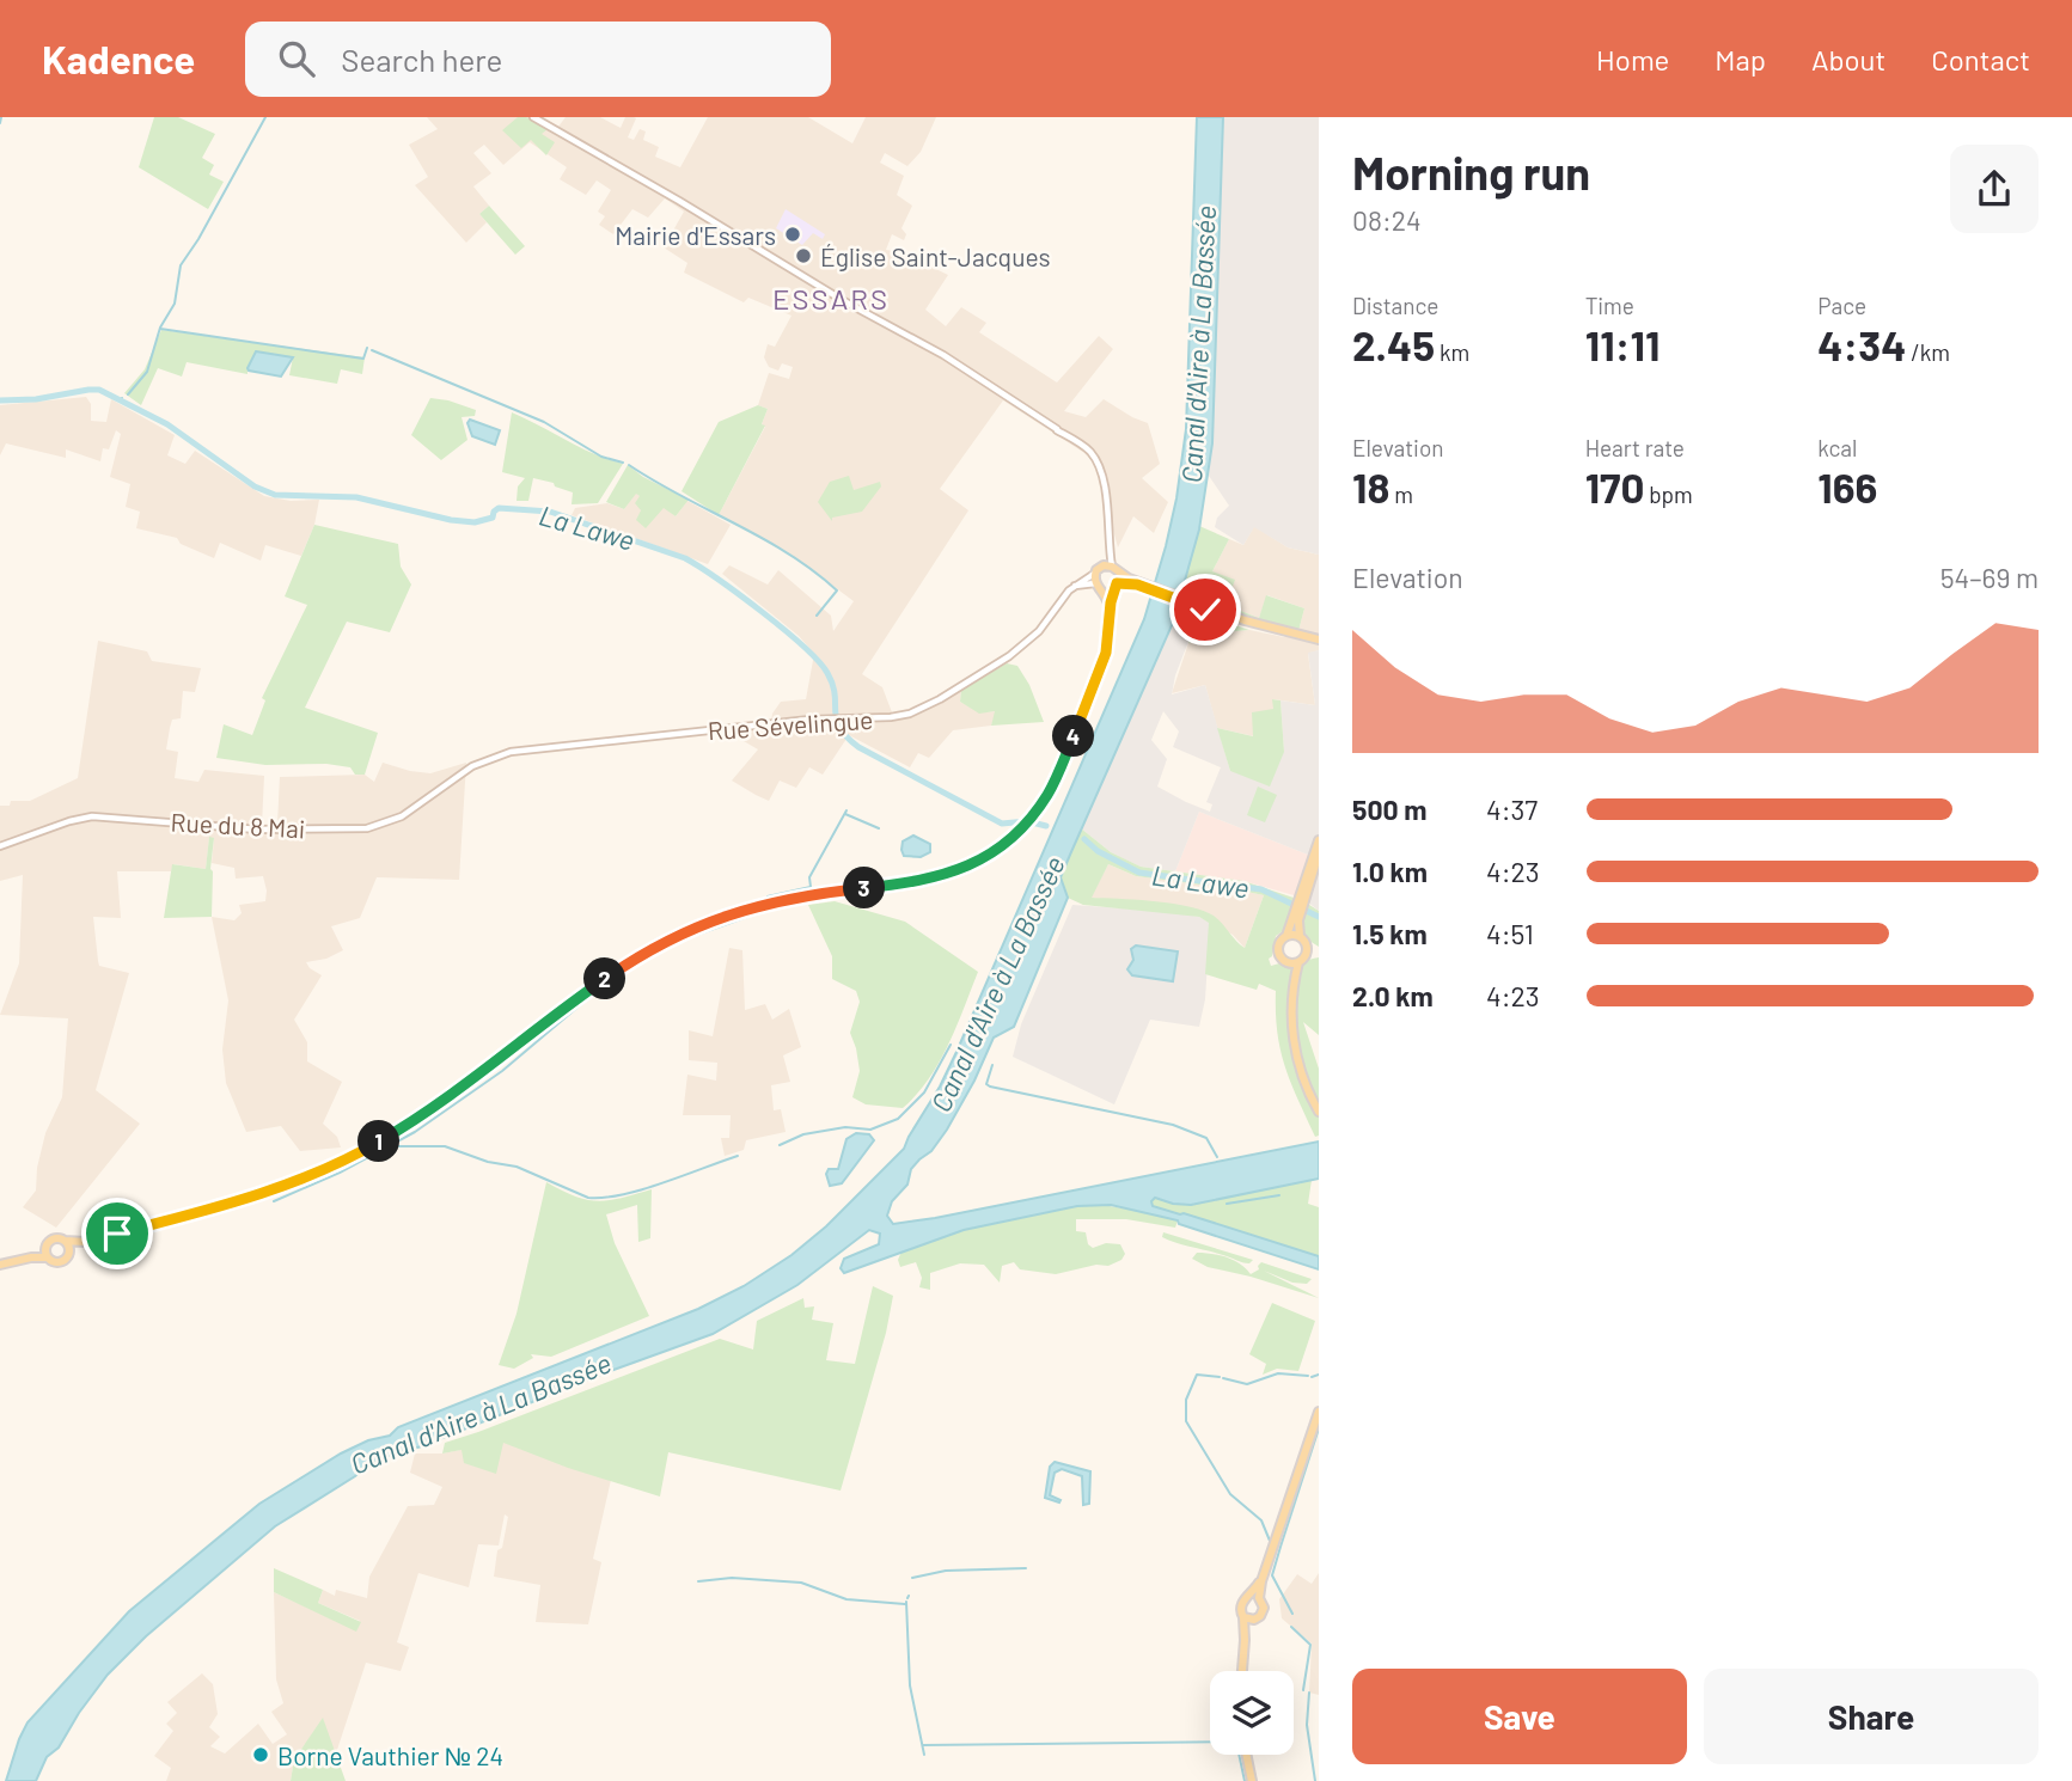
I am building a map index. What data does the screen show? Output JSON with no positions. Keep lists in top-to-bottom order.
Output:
{
  "streets": {
    "main road": ["Rue Sévelingue", "Rue du 8 Mai"]
  },
  "crossings": [
    ["Rue Sévelingue", "Rue du 8 Mai"]
  ],
  "districts": ["ESSARS"],
  "water": ["Canal d'Aire à La Bassée", "La Lawe"],
  "places": ["Mairie d'Essars", "Église Saint-Jacques", "Borne Vauthier № 24"],
  "page": {
    "header": "Kadence",
    "search": "Search here",
    "nav": [
      "Home",
      "Map",
      "About",
      "Contact"
    ],
    "heading": ["Morning run", "08:24"],
    "stats": [
      ["Distance", "2.45 km"],
      ["Time", "11:11"],
      ["Pace", "4:34 /km"],
      ["Elevation", "18 m"],
      ["Heart rate", "170 bpm"],
      ["kcal", "166"]
    ],
    "chart": ["Elevation", "54–69 m"],
    "pins": [
      "4",
      "3",
      "2",
      "1"
    ],
    "list": [
      {
        "name": "500 m",
        "note": "4:37"
      },
      {
        "name": "1.0 km",
        "note": "4:23"
      },
      {
        "name": "1.5 km",
        "note": "4:51"
      },
      {
        "name": "2.0 km",
        "note": "4:23"
      }
    ],
    "buttons": ["Save", "Share"]
  }
}
